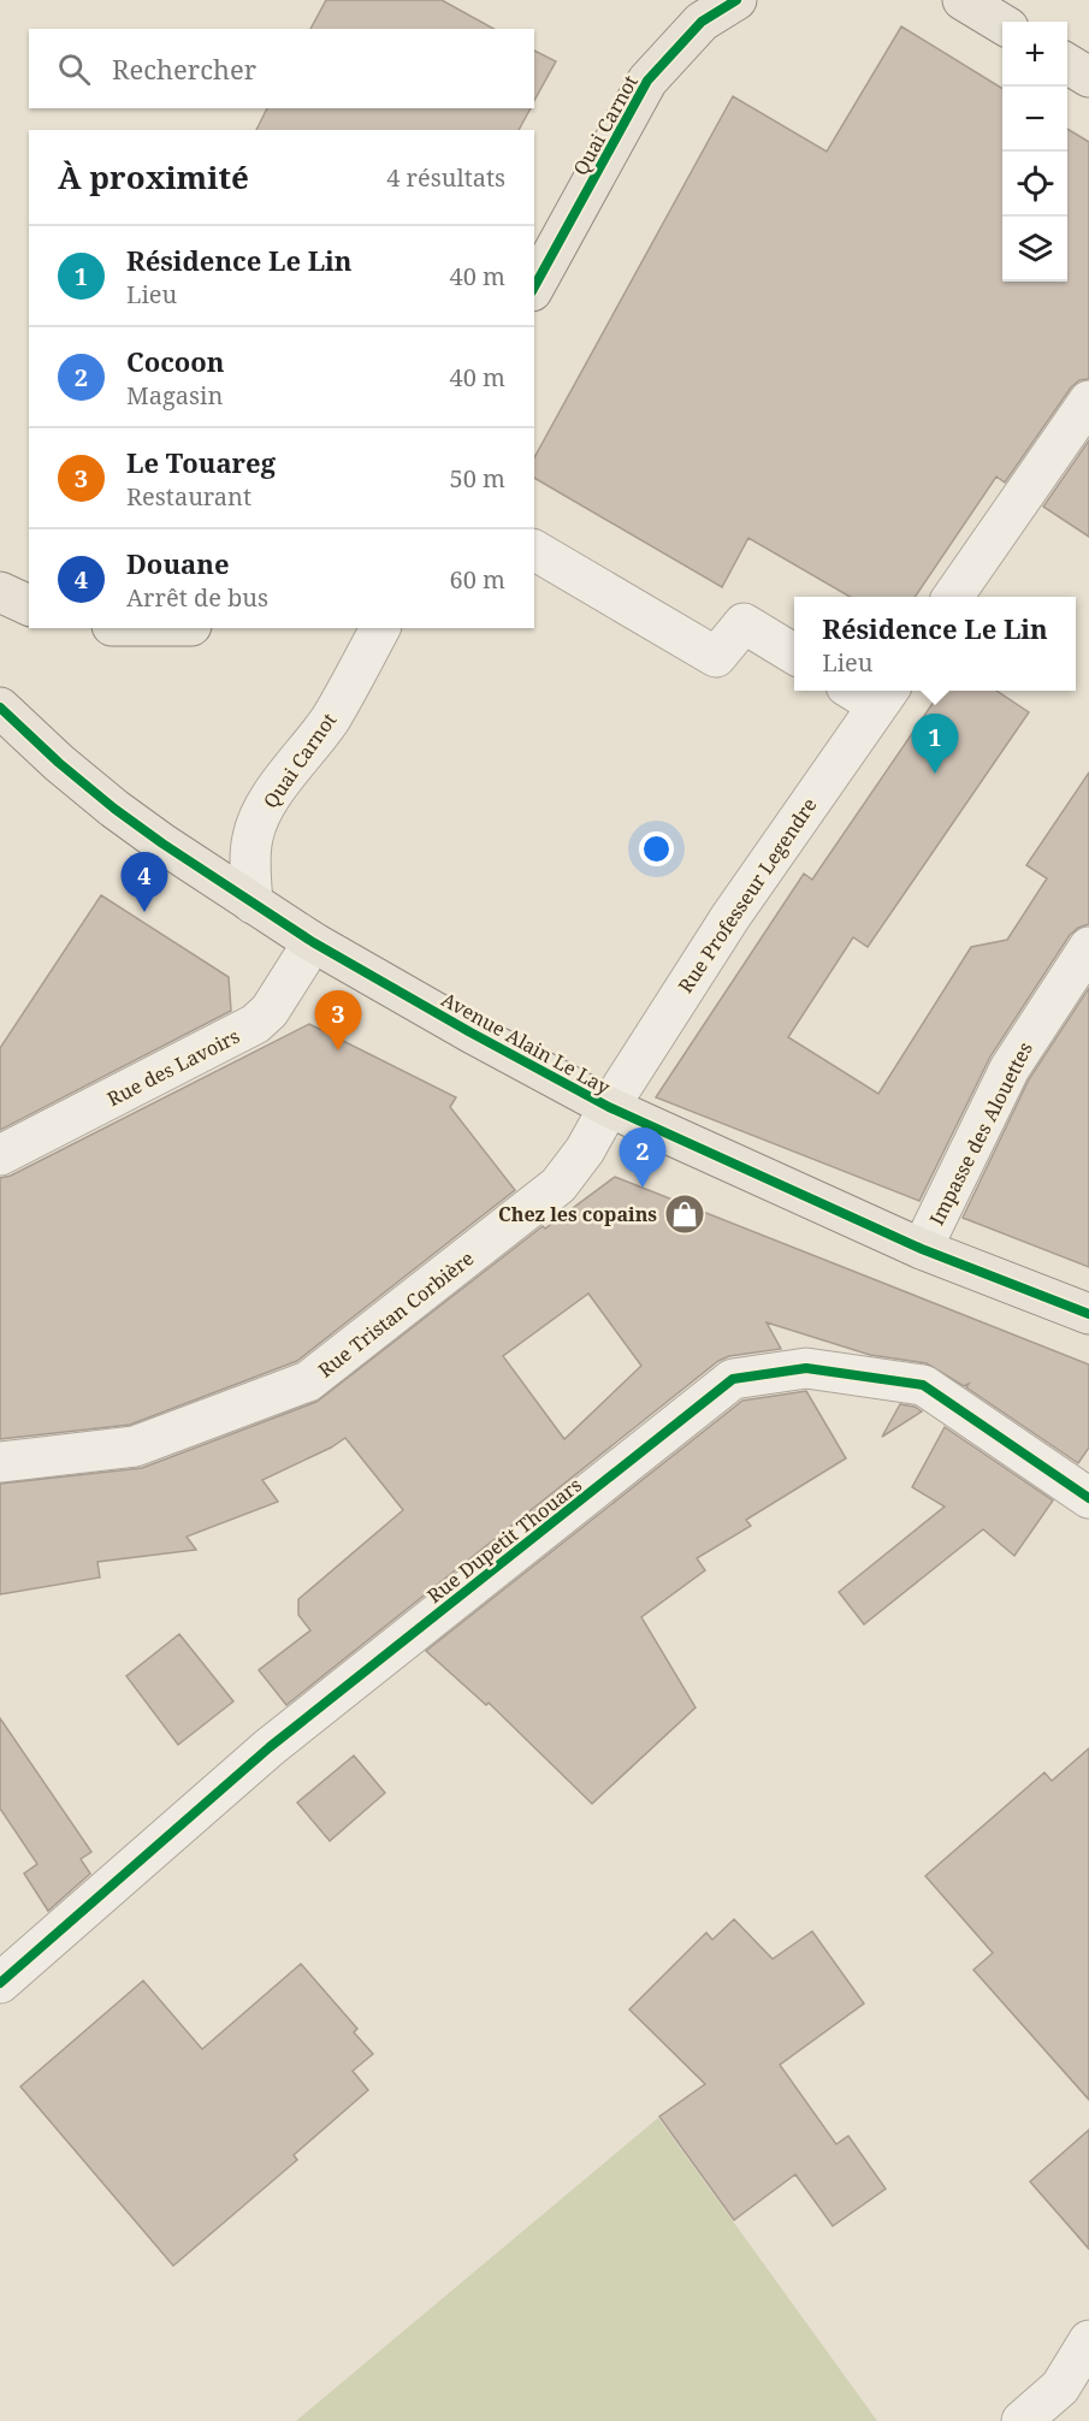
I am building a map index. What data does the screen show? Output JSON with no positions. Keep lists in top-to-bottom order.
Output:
{
  "streets": {
    "main road": ["Quai Carnot", "Avenue Alain Le Lay"],
    "street": [
      "Rue Professeur Legendre",
      "Rue des Lavoirs",
      "Impasse des Alouettes",
      "Rue Tristan Corbière",
      "Rue Dupetit Thouars"
    ]
  },
  "crossings": [
    ["Quai Carnot", "Avenue Alain Le Lay"],
    ["Rue Professeur Legendre", "Avenue Alain Le Lay"],
    ["Rue Professeur Legendre", "Rue Tristan Corbière"],
    ["Avenue Alain Le Lay", "Rue des Lavoirs"],
    ["Avenue Alain Le Lay", "Impasse des Alouettes"],
    ["Avenue Alain Le Lay", "Rue Tristan Corbière"]
  ],
  "places": {
    "shop": ["Chez les copains"]
  },
  "page": {
    "map_buttons": ["+", "−"],
    "search": "Rechercher",
    "heading": ["À proximité", "4 résultats"],
    "list": [
      {
        "mark": "1",
        "name": "Résidence Le Lin",
        "note": "Lieu",
        "value": "40 m"
      },
      {
        "mark": "2",
        "name": "Cocoon",
        "note": "Magasin",
        "value": "40 m"
      },
      {
        "mark": "3",
        "name": "Le Touareg",
        "note": "Restaurant",
        "value": "50 m"
      },
      {
        "mark": "4",
        "name": "Douane",
        "note": "Arrêt de bus",
        "value": "60 m"
      }
    ],
    "popup": ["Résidence Le Lin", "Lieu"],
    "pins": [
      "1",
      "4",
      "3",
      "2"
    ]
  }
}
